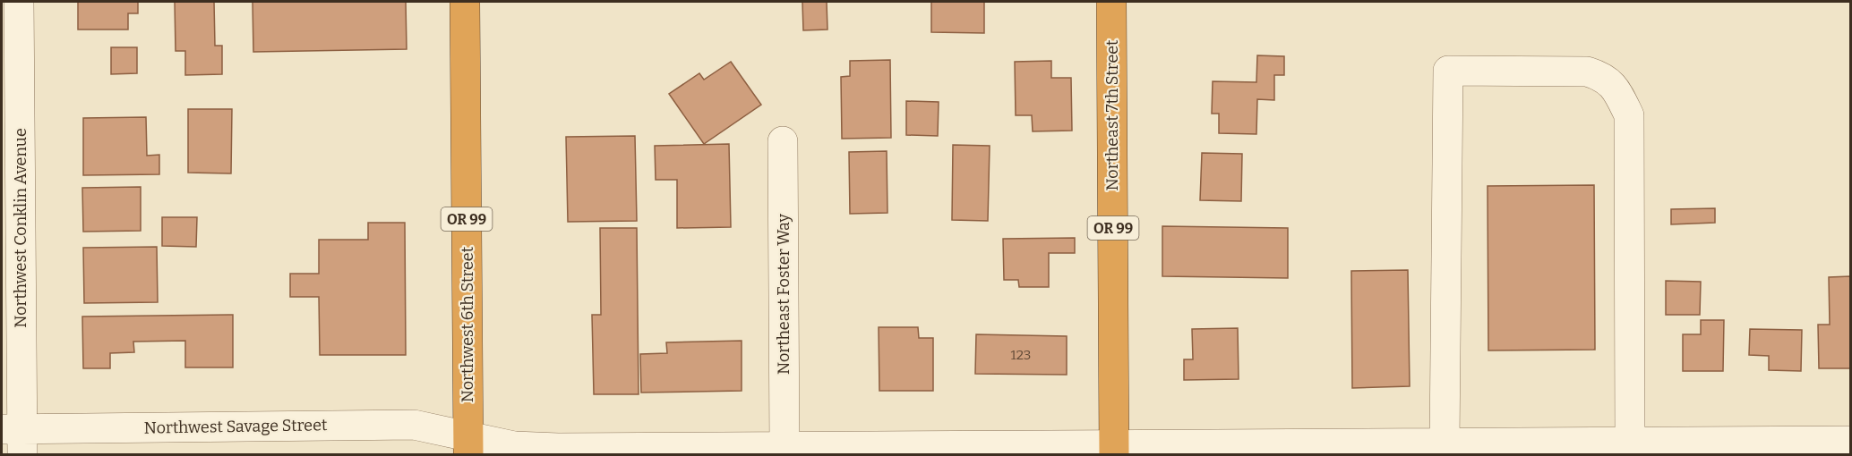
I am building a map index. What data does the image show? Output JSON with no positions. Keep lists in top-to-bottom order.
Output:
{
  "streets": {
    "highway": ["Northeast 7th Street", "OR 99", "Northwest 6th Street"],
    "street": ["Northwest Conklin Avenue", "Northeast Foster Way", "Northwest Savage Street"]
  },
  "crossings": [
    ["Northeast 7th Street", "Northwest Savage Street"],
    ["Northwest Conklin Avenue", "Northwest Savage Street"],
    ["Northeast Foster Way", "Northwest Savage Street"],
    ["Northwest 6th Street", "Northwest Savage Street"]
  ],
  "house_numbers": ["123"]
}
